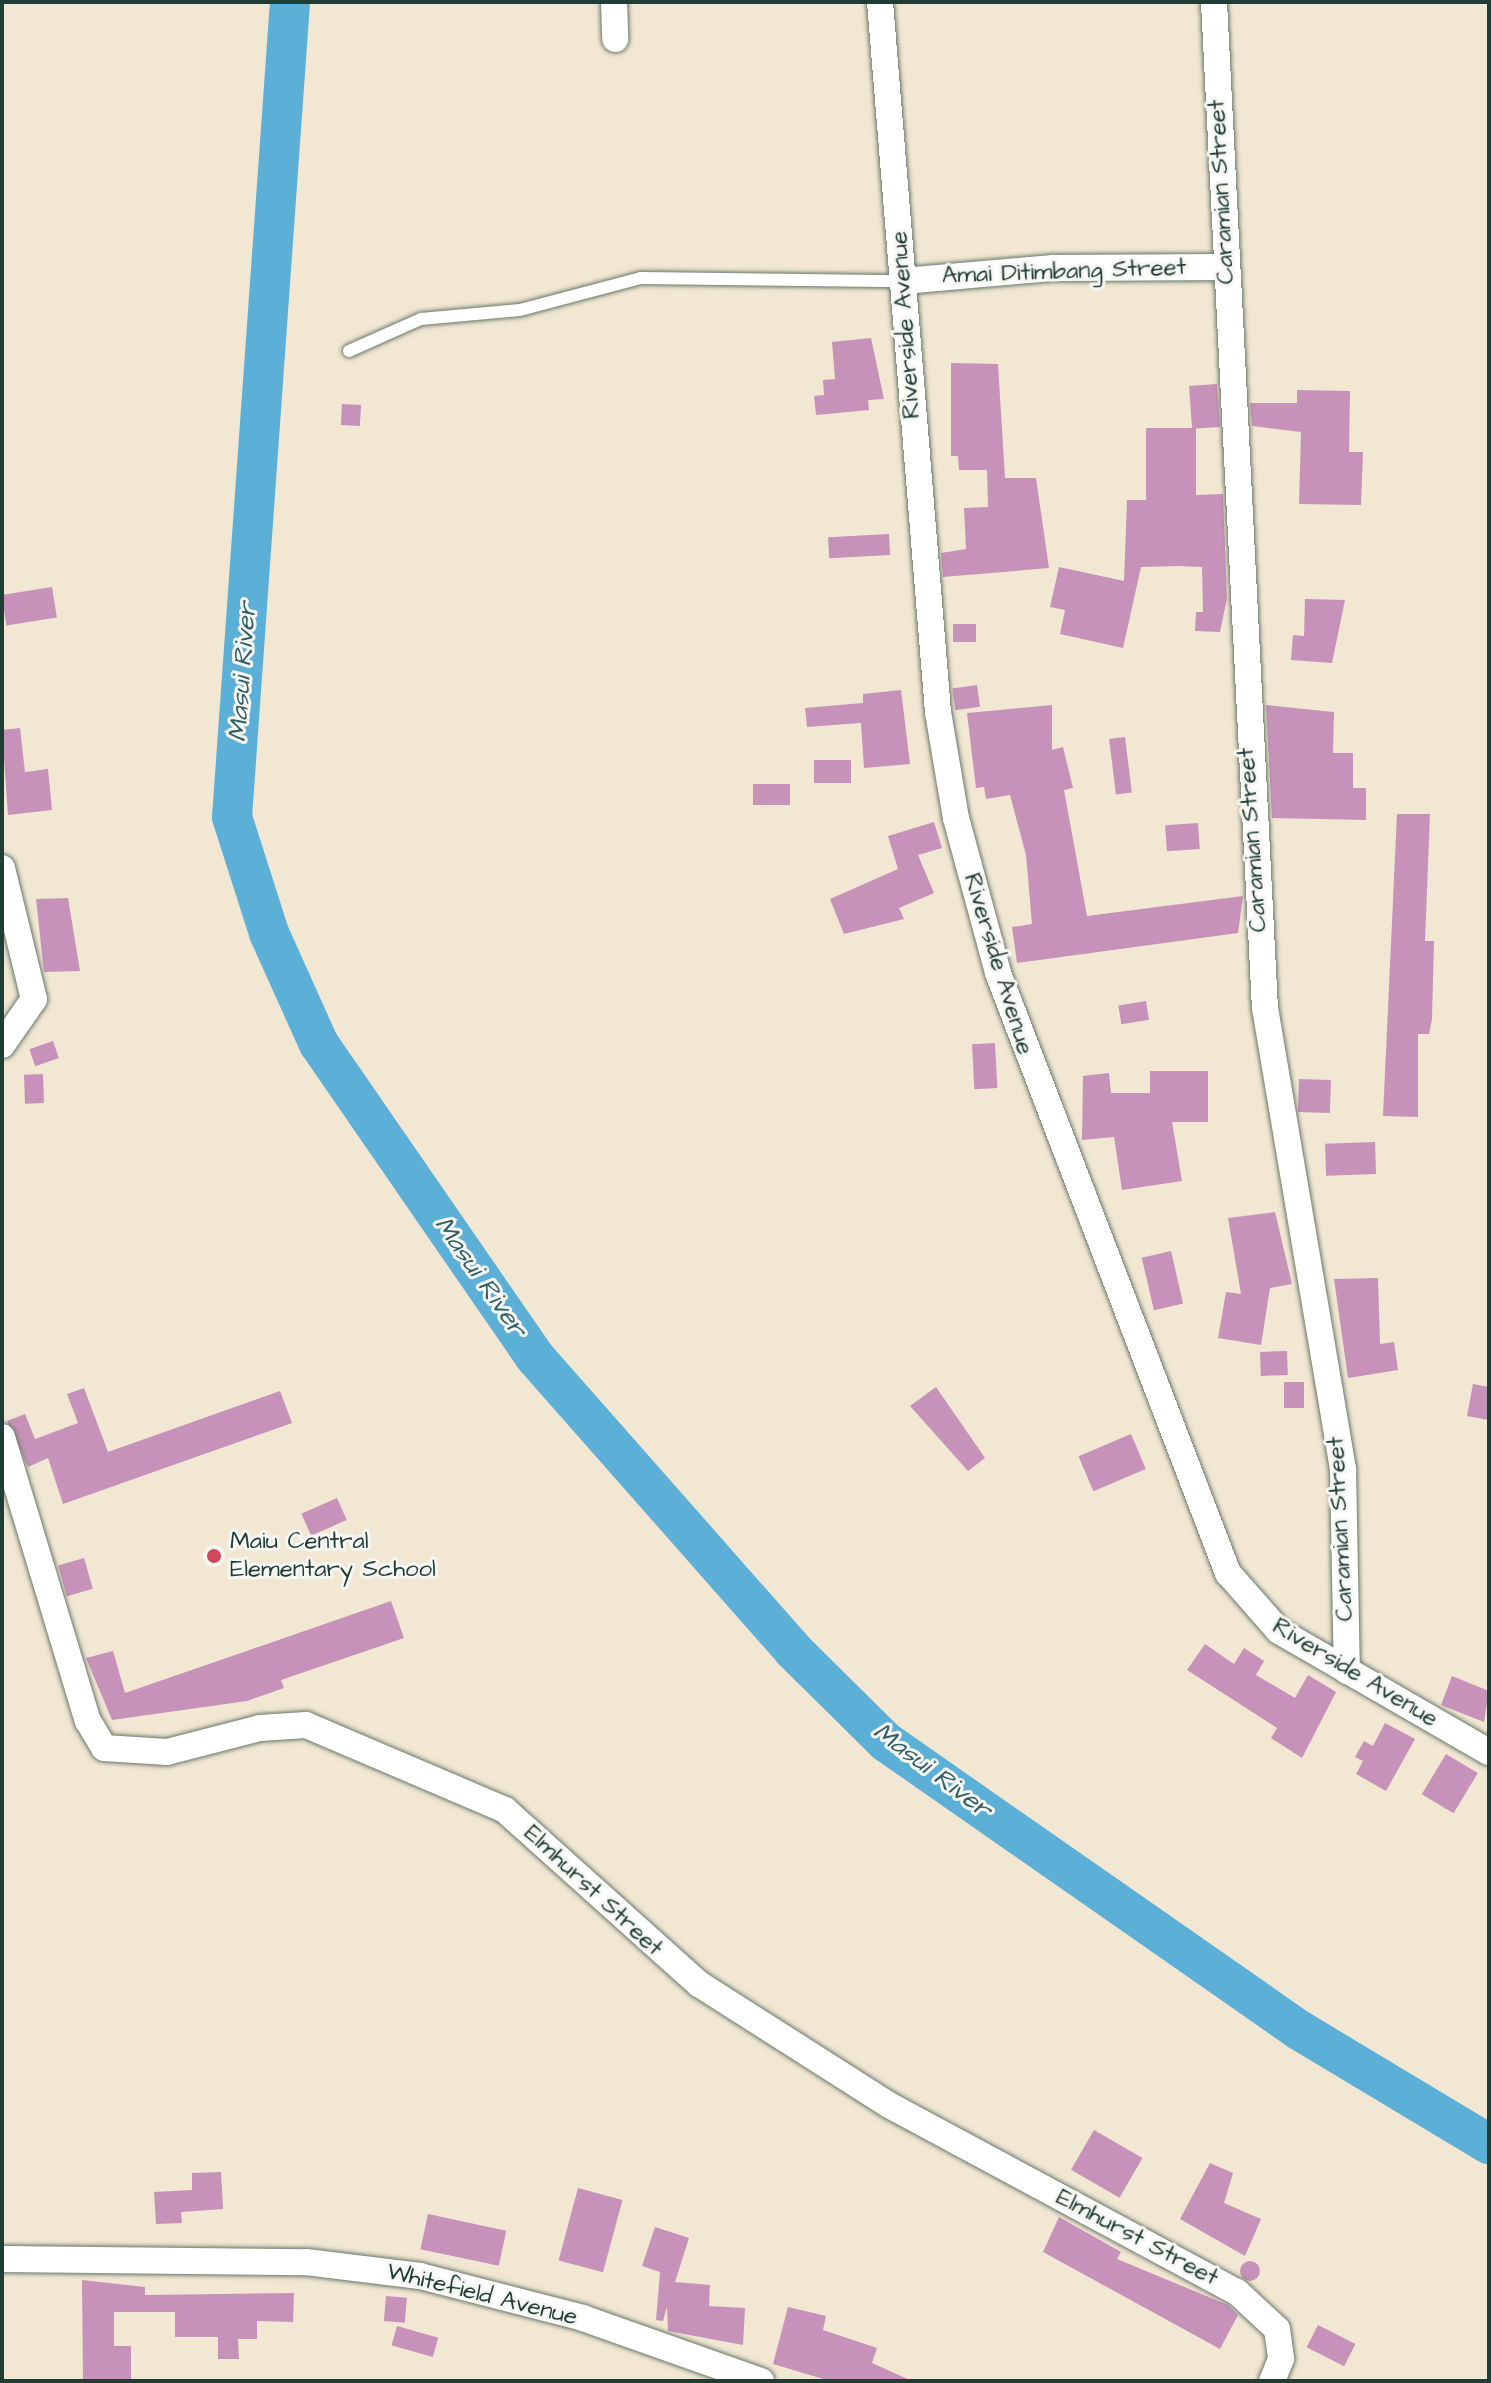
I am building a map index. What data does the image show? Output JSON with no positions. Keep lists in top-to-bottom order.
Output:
{
  "streets": {
    "street": [
      "Caramian Street",
      "Amai Ditimbang Street",
      "Riverside Avenue",
      "Elmhurst Street",
      "Whitefield Avenue"
    ]
  },
  "crossings": [
    ["Caramian Street", "Amai Ditimbang Street"],
    ["Caramian Street", "Riverside Avenue"],
    ["Amai Ditimbang Street", "Riverside Avenue"]
  ],
  "water": ["Masui River"],
  "places": ["Maiu Central Elementary School"]
}
